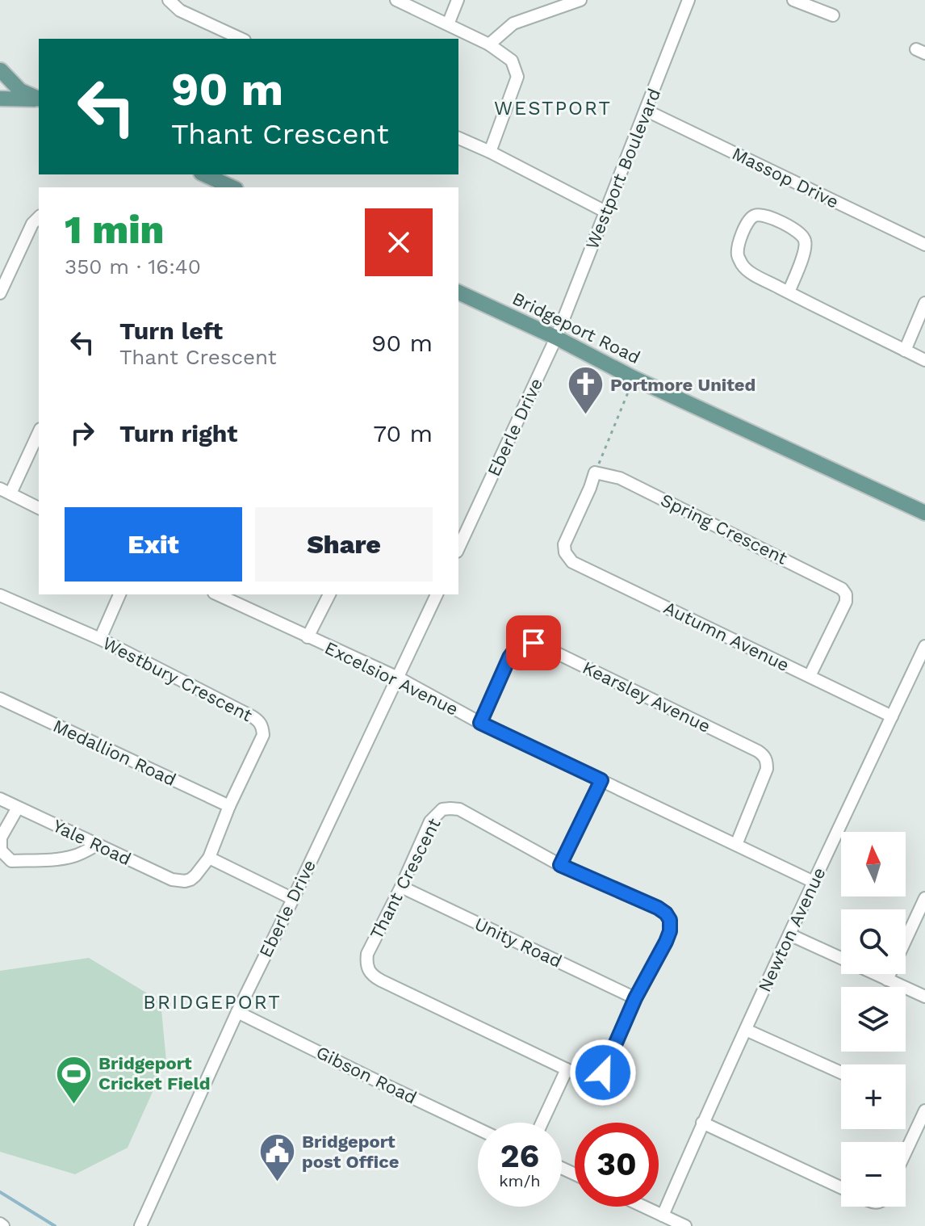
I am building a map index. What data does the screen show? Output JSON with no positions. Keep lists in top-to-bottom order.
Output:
{
  "streets": {
    "main road": ["Bridgeport Road"],
    "street": [
      "Westport Boulevard",
      "Massop Drive",
      "Eberle Drive",
      "Spring Crescent",
      "Autumn Avenue",
      "Excelsior Avenue",
      "Westbury Crescent",
      "Kearsley Avenue",
      "Medallion Road",
      "Yale Road",
      "Thant Crescent",
      "Newton Avenue",
      "Unity Road",
      "Gibson Road"
    ]
  },
  "crossings": [
    ["Westport Boulevard", "Massop Drive"],
    ["Westport Boulevard", "Bridgeport Road"],
    ["Westport Boulevard", "Eberle Drive"],
    ["Bridgeport Road", "Eberle Drive"],
    ["Eberle Drive", "Excelsior Avenue"],
    ["Eberle Drive", "Gibson Road"],
    ["Spring Crescent", "Autumn Avenue"],
    ["Autumn Avenue", "Newton Avenue"],
    ["Excelsior Avenue", "Kearsley Avenue"],
    ["Excelsior Avenue", "Newton Avenue"],
    ["Westbury Crescent", "Medallion Road"],
    ["Westbury Crescent", "Yale Road"],
    ["Thant Crescent", "Unity Road"]
  ],
  "districts": ["WESTPORT", "BRIDGEPORT"],
  "places": {
    "church": ["Portmore United"],
    "sports": ["Bridgeport Cricket Field"],
    "public building": ["Bridgeport post Office"]
  },
  "north": "top",
  "page": {
    "turn": ["90 m", "Thant Crescent"],
    "heading": ["1 min", "350 m · 16:40"],
    "list": [
      {
        "name": "Turn left",
        "note": "Thant Crescent",
        "value": "90 m"
      },
      {
        "name": "Turn right",
        "value": "70 m"
      }
    ],
    "buttons": ["Exit", "Share"],
    "map_buttons": ["+", "−"],
    "speed": "26 km/h",
    "limit": "30"
  }
}
